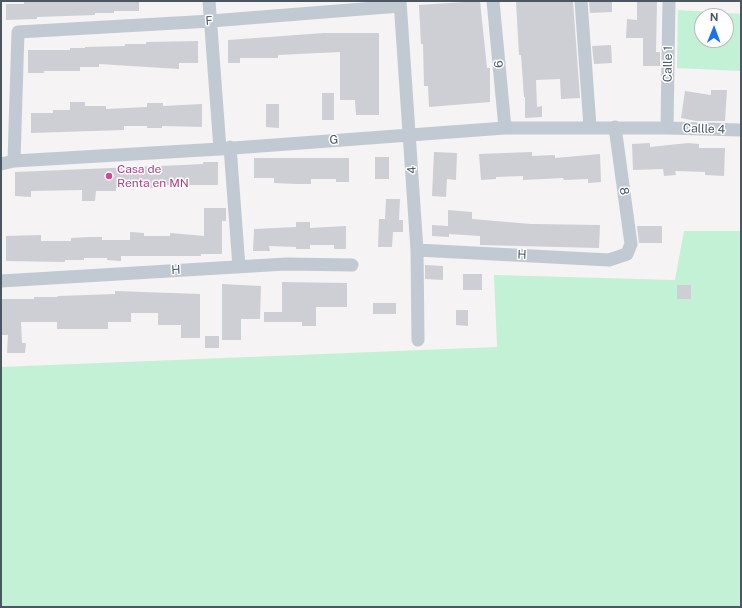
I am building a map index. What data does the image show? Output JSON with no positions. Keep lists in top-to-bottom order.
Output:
{
  "streets": {
    "street": [
      "F",
      "6",
      "Calle 1",
      "Callle 4",
      "G",
      "4",
      "8",
      "H"
    ]
  },
  "crossings": [
    ["F", "G"],
    ["F", "4"],
    ["6", "G"],
    ["Calle 1", "Callle 4"],
    ["Calle 1", "G"],
    ["Callle 4", "G"],
    ["G", "4"],
    ["G", "8"],
    ["4", "H"],
    ["8", "H"]
  ],
  "places": ["Casa de Renta en MN"],
  "north": "top"
}
